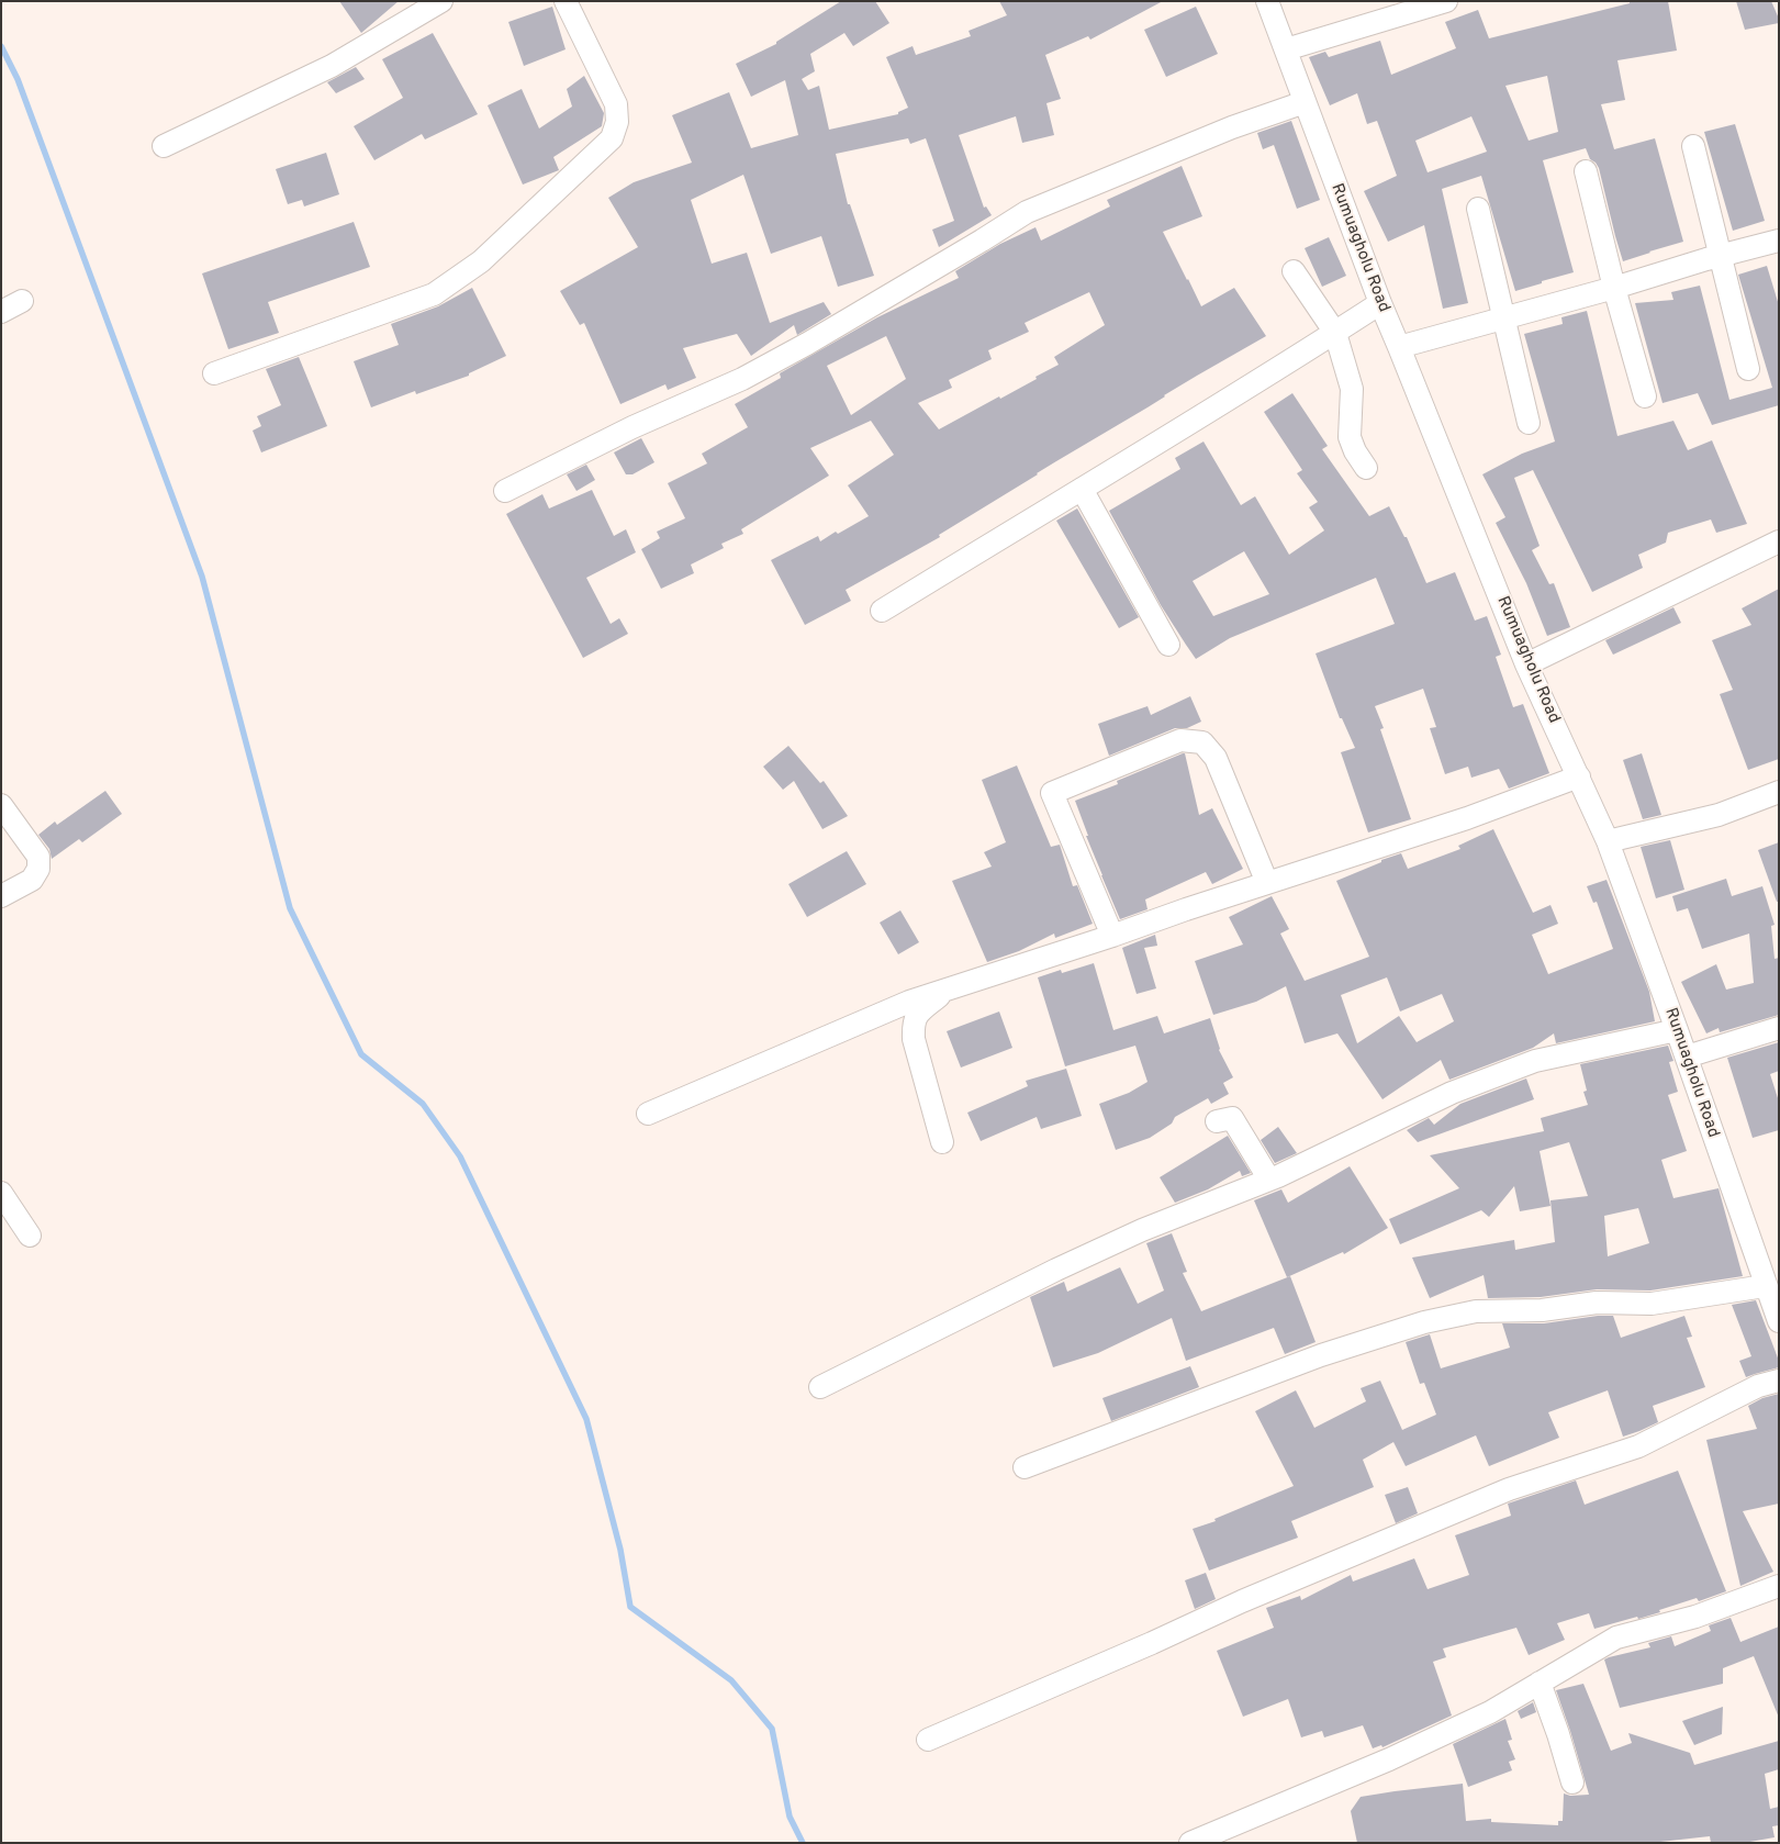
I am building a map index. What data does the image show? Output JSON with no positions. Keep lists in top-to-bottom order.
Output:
{
  "streets": {
    "street": ["Rumuagholu Road"]
  }
}
